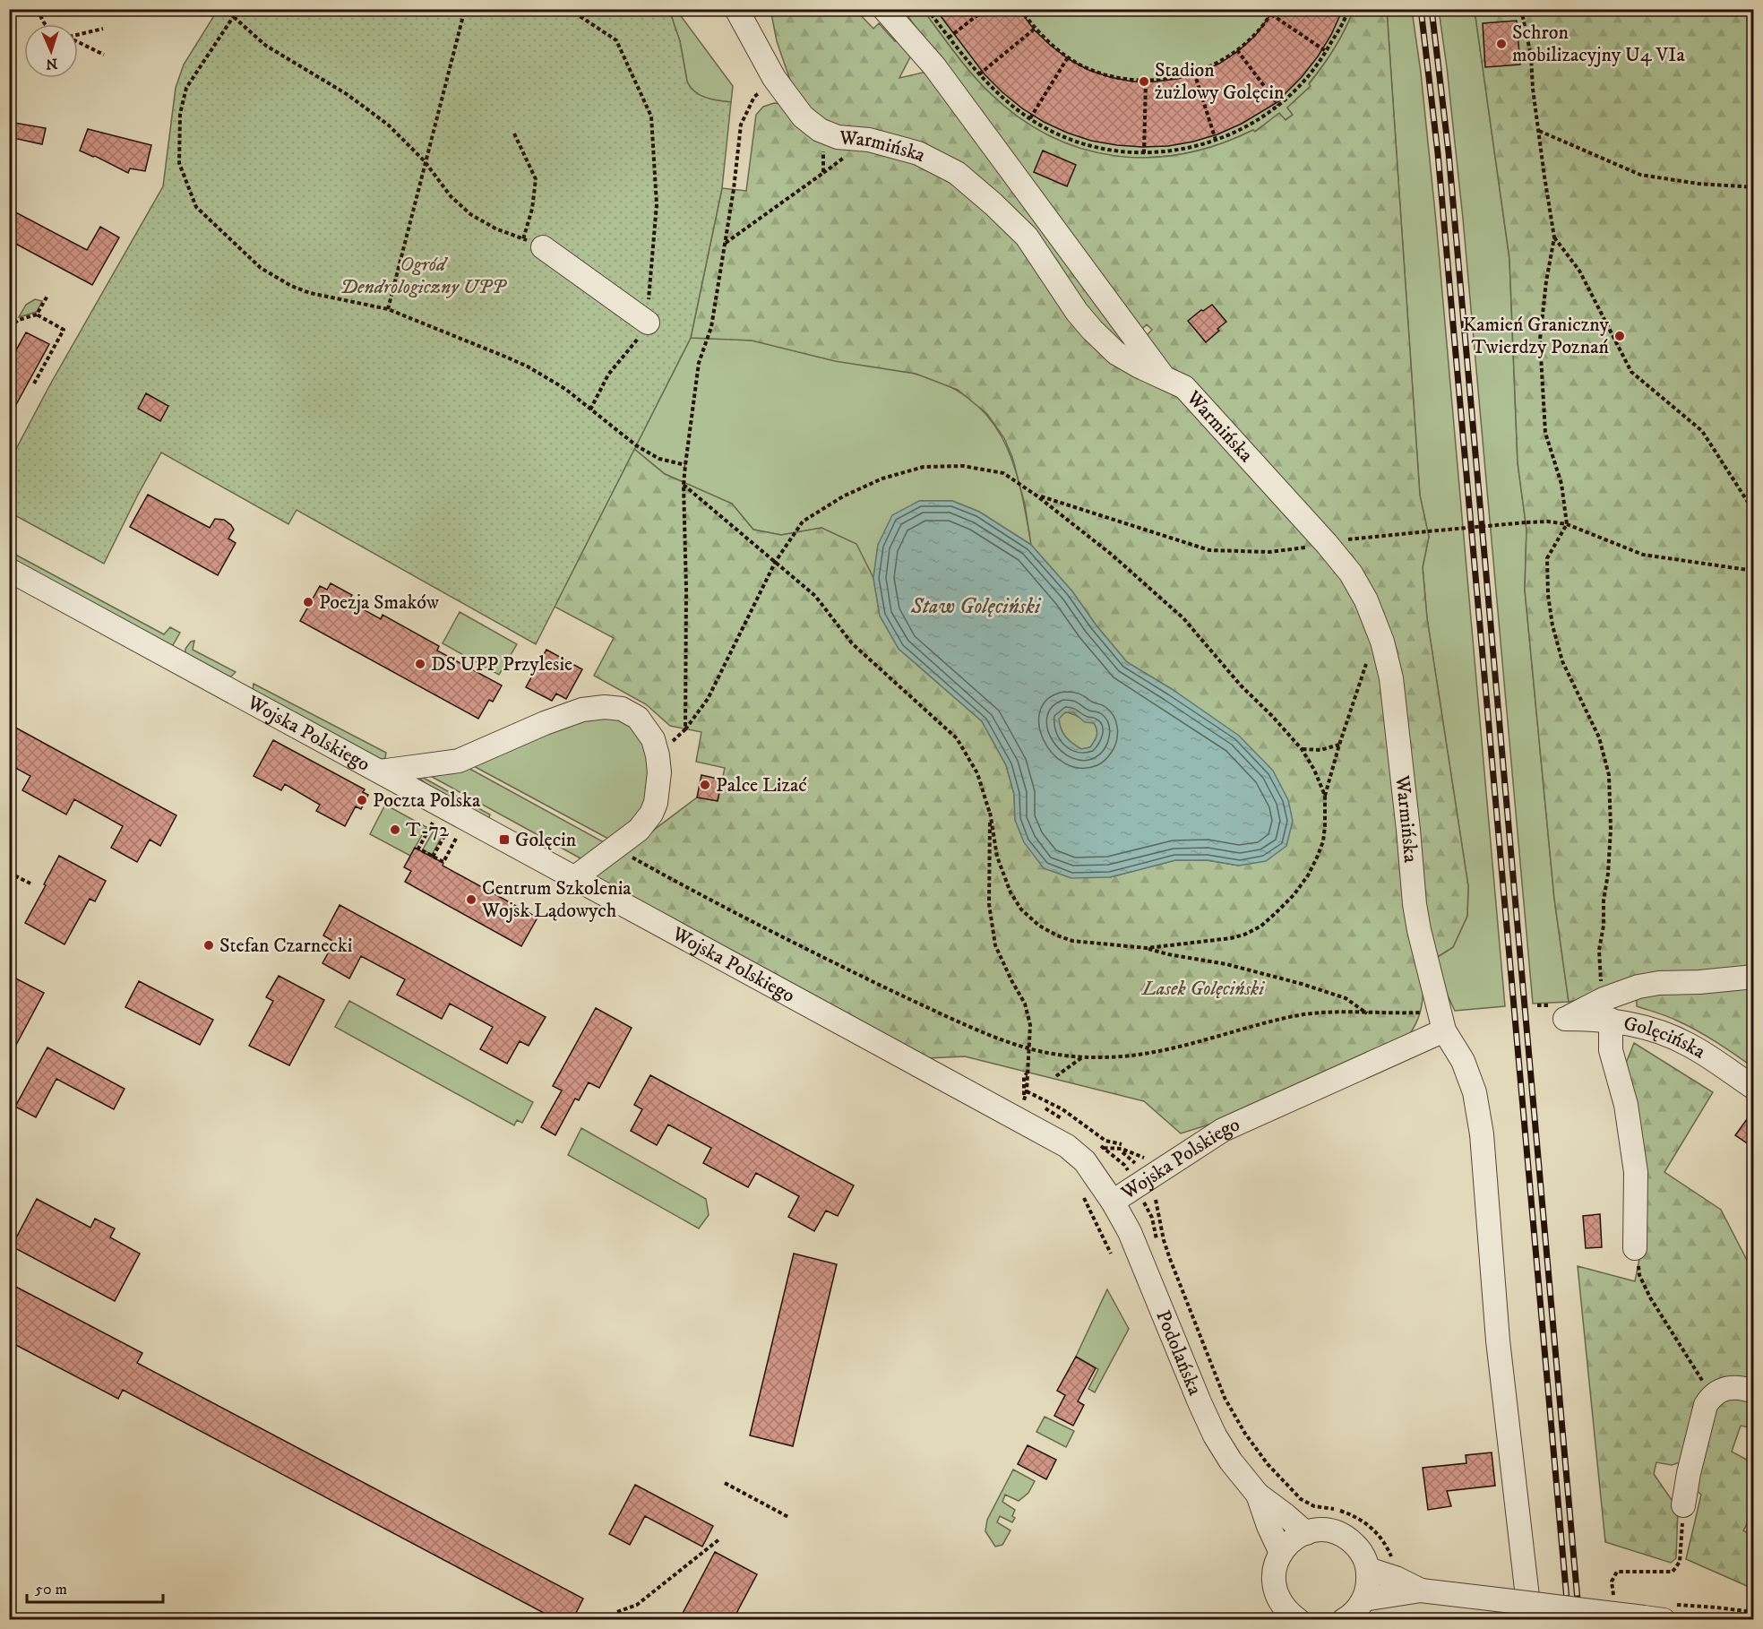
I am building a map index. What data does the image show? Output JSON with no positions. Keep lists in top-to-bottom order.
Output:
{
  "streets": {
    "street": [
      "Warmińska",
      "Wojska Polskiego",
      "Golęcińska",
      "Podolańska"
    ]
  },
  "crossings": [
    ["Warmińska", "Wojska Polskiego"],
    ["Wojska Polskiego", "Podolańska"]
  ],
  "water": ["Staw Golęciński"],
  "parks": ["Ogród Dendrologiczny UPP", "Lasek Golęciński"],
  "places": {
    "other": [
      "Schron mobilizacyjny U4 VIa",
      "Stadion żużlowy Golęcin",
      "Kamień Graniczny Twierdzy Poznań",
      "Poezja Smaków",
      "DS UPP Przylesie",
      "Palce Lizać",
      "Poczta Polska",
      "T-72",
      "Centrum Szkolenia Wojsk Lądowych",
      "Stefan Czarnecki"
    ],
    "transit": ["Golęcin"]
  },
  "scale_bar": "50 m",
  "north": "bottom"
}
